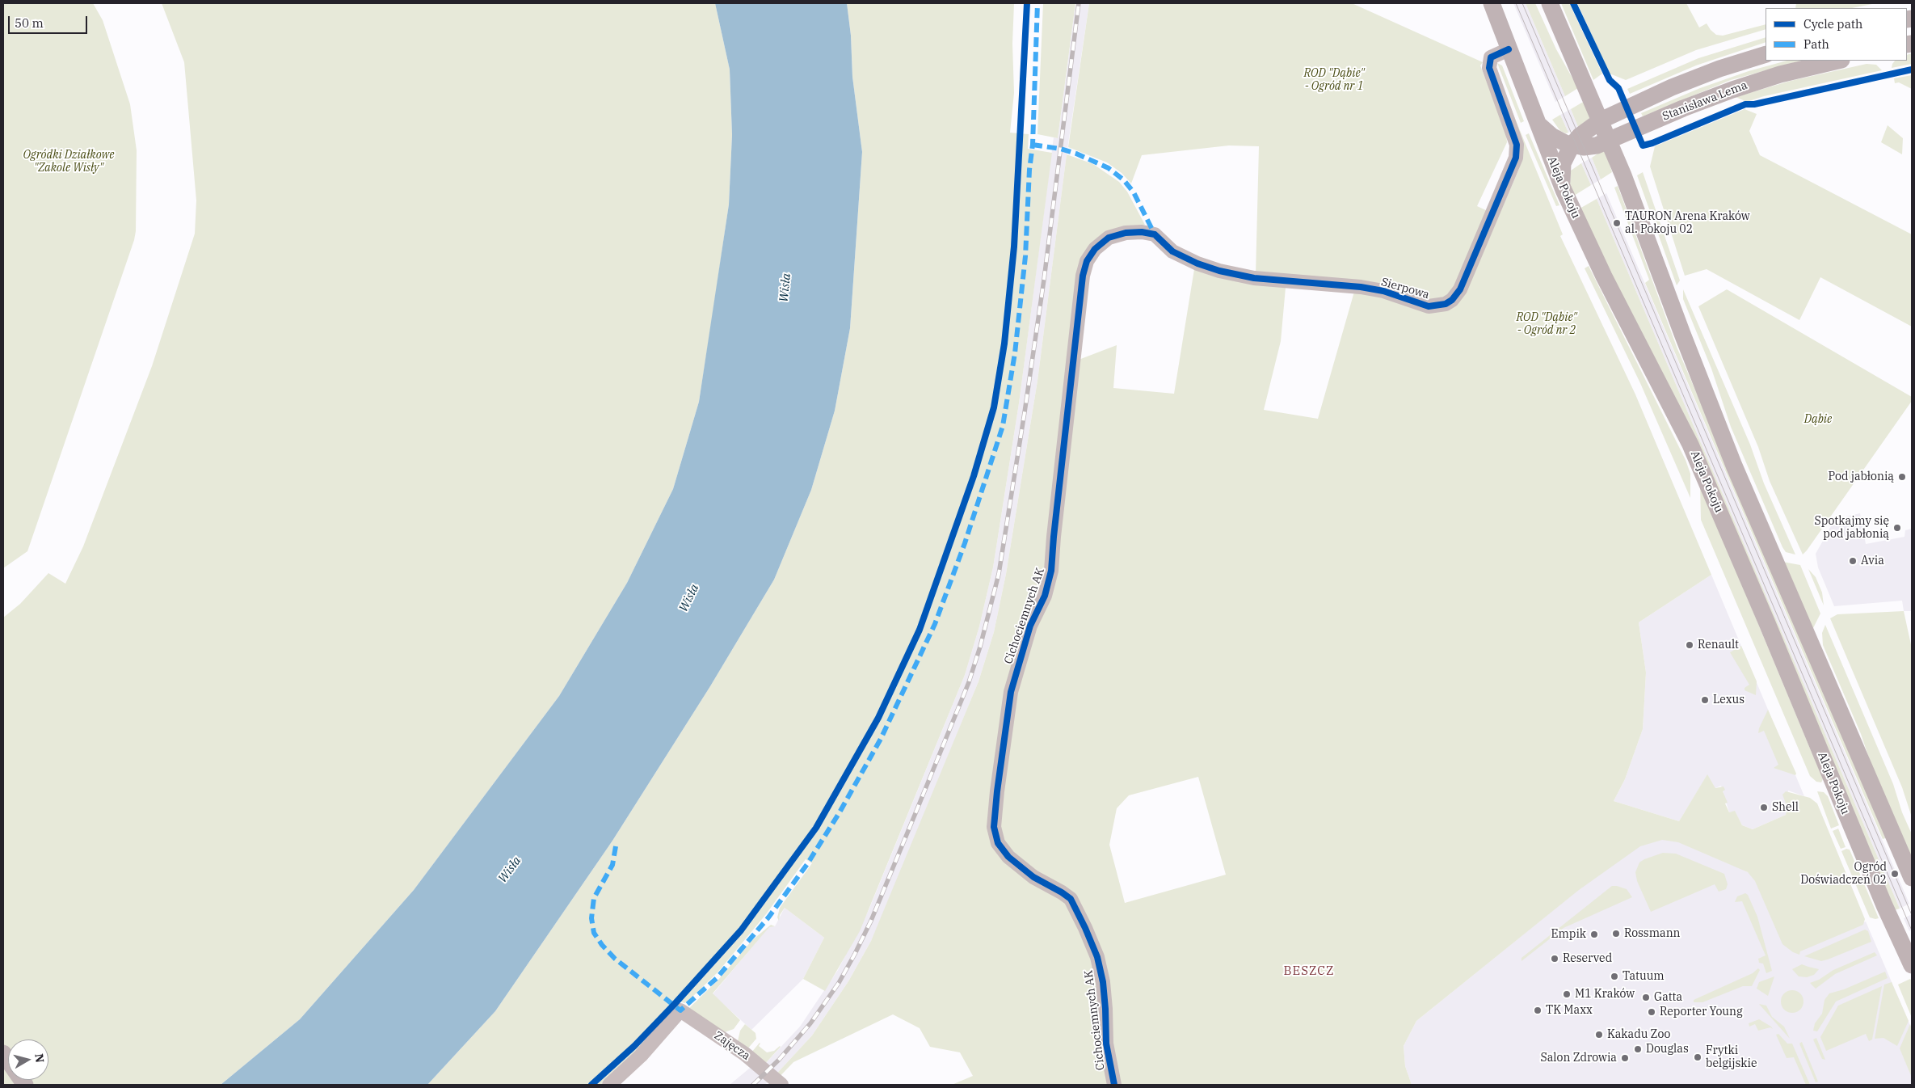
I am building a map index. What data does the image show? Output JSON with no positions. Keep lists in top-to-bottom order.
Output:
{
  "streets": {
    "main road": ["Stanisława Lema", "Aleja Pokoju"],
    "street": ["Sierpowa", "Cichociemnych AK", "Zajęcza"]
  },
  "crossings": [
    ["Stanisława Lema", "Aleja Pokoju"],
    ["Aleja Pokoju", "Sierpowa"],
    ["Sierpowa", "Cichociemnych AK"]
  ],
  "districts": ["BESZCZ"],
  "water": ["Wisła"],
  "parks": [
    "ROD \"Dąbie\" - Ogród nr 1",
    "Ogródki Działkowe \"Zakole Wisły\"",
    "ROD \"Dąbie\" - Ogród nr 2",
    "Dąbie"
  ],
  "places": [
    "TAURON Arena Kraków al. Pokoju 02",
    "Pod jabłonią",
    "Spotkajmy się pod jabłonią",
    "Avia",
    "Renault",
    "Lexus",
    "Shell",
    "Ogród Doświadczeń 02",
    "Rossmann",
    "Empik",
    "Reserved",
    "Tatuum",
    "M1 Kraków",
    "Gatta",
    "TK Maxx",
    "Reporter Young",
    "Kakadu Zoo",
    "Douglas",
    "Frytki belgijskie",
    "Salon Zdrowia"
  ],
  "legend": ["Cycle path", "Path"],
  "scale_bar": "50 m",
  "north": "right"
}
